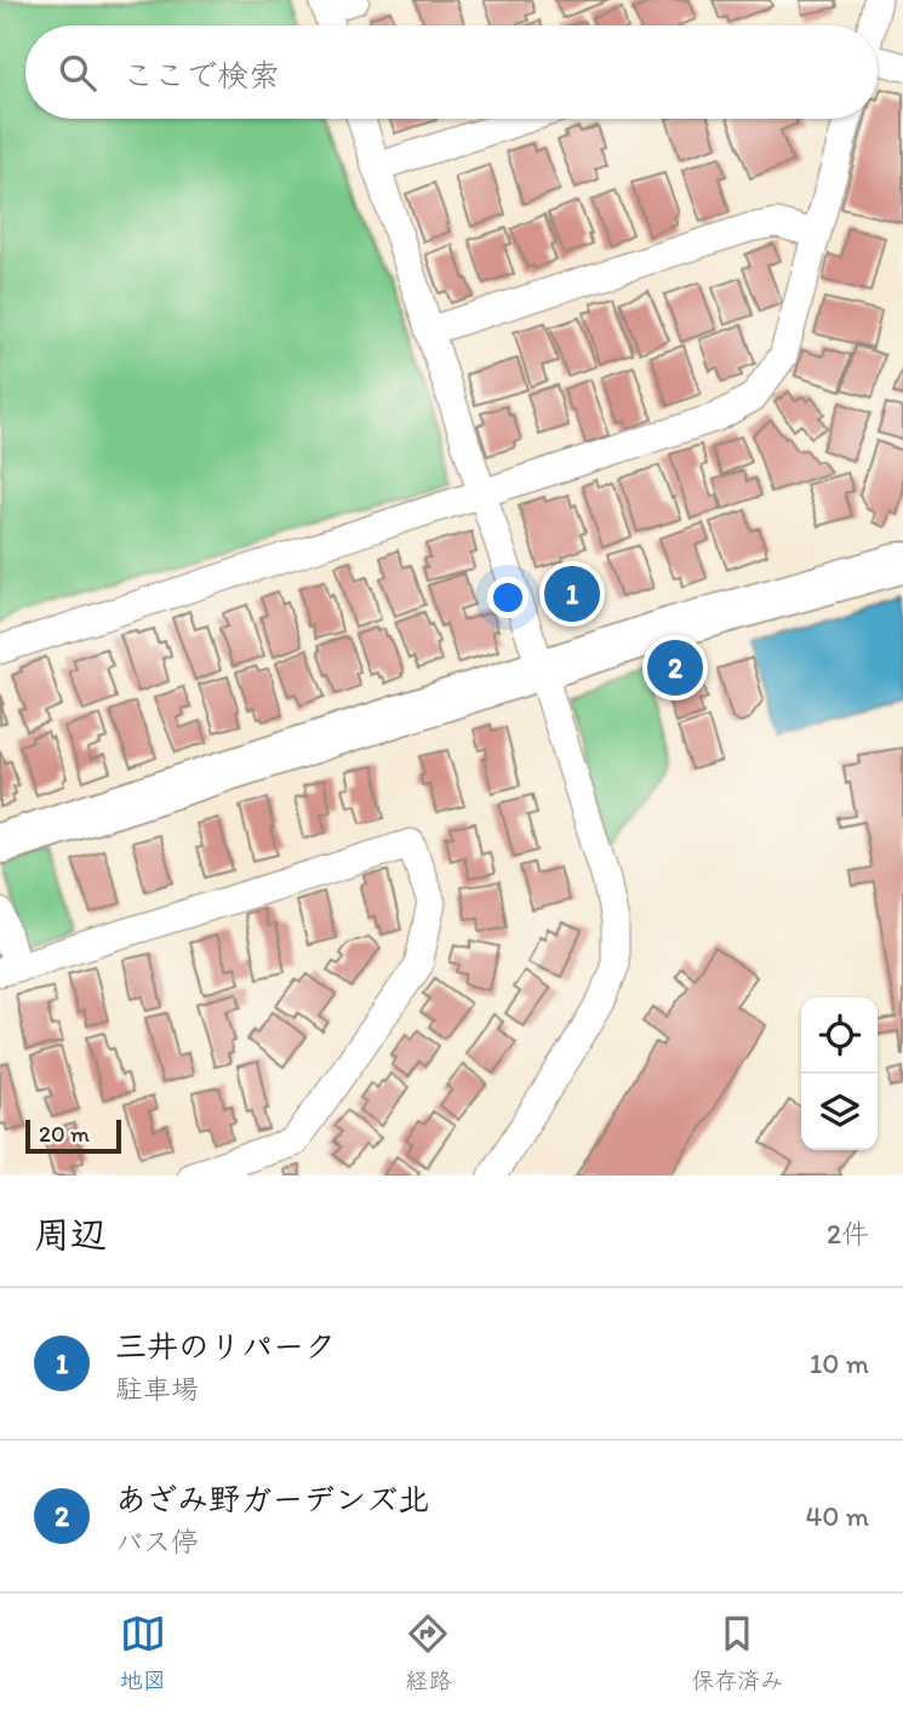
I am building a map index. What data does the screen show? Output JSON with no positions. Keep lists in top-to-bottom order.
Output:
{
  "scale_bar": "20 m",
  "page": {
    "search": "ここで検索",
    "pins": ["1", "2"],
    "scale": "20 m",
    "heading": ["周辺", "2件"],
    "list": [
      {
        "mark": "1",
        "name": "三井のリパーク",
        "note": "駐車場",
        "value": "10 m"
      },
      {
        "mark": "2",
        "name": "あざみ野ガーデンズ北",
        "note": "バス停",
        "value": "40 m"
      }
    ],
    "nav": ["地図", "経路", "保存済み"]
  }
}
